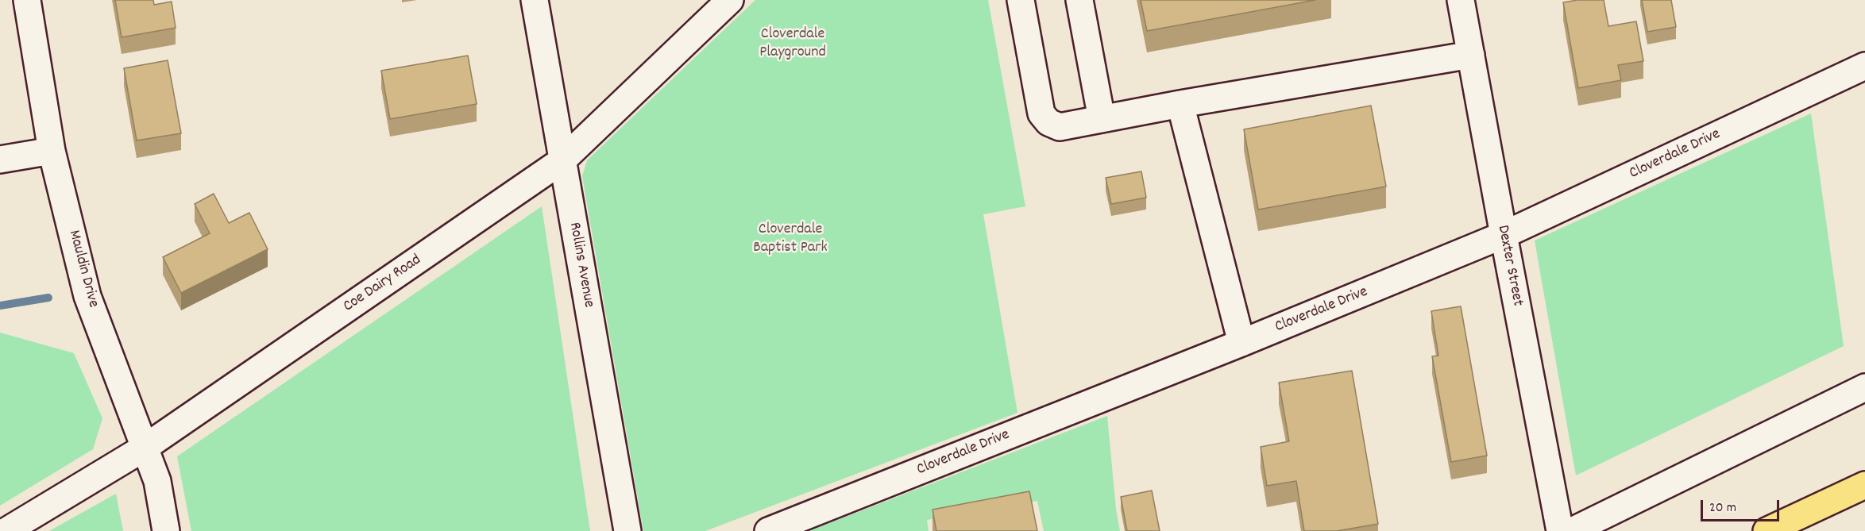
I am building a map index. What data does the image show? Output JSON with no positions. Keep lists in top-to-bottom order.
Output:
{
  "streets": {
    "street": [
      "Cloverdale Drive",
      "Rollins Avenue",
      "Dexter Street",
      "Mauldin Drive",
      "Coe Dairy Road"
    ]
  },
  "crossings": [
    ["Cloverdale Drive", "Dexter Street"],
    ["Rollins Avenue", "Coe Dairy Road"],
    ["Mauldin Drive", "Coe Dairy Road"]
  ],
  "parks": ["Cloverdale Playground", "Cloverdale Baptist Park"],
  "scale_bar": "20 m"
}
